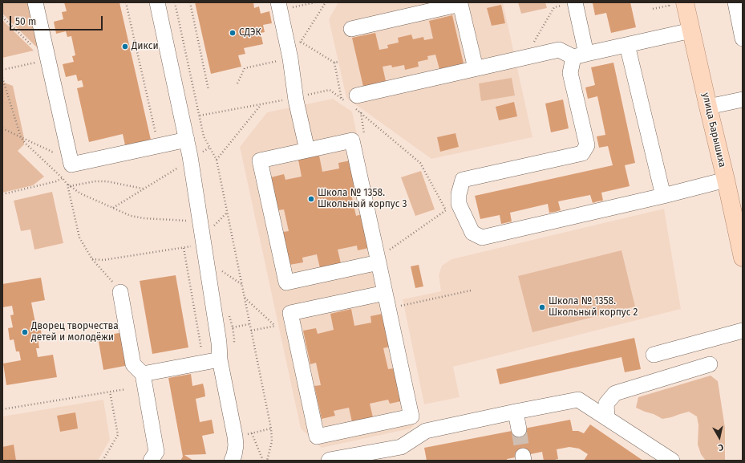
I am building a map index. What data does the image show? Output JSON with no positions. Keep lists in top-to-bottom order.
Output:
{
  "streets": {
    "main road": ["улица Барышиха"]
  },
  "places": [
    "СДЭК",
    "Дикси",
    "Школа № 1358. Школьный корпус 3",
    "Школа № 1358. Школьный корпус 2",
    "Дворец творчества детей и молодёжи"
  ],
  "scale_bar": "50 m",
  "north": "bottom"
}
